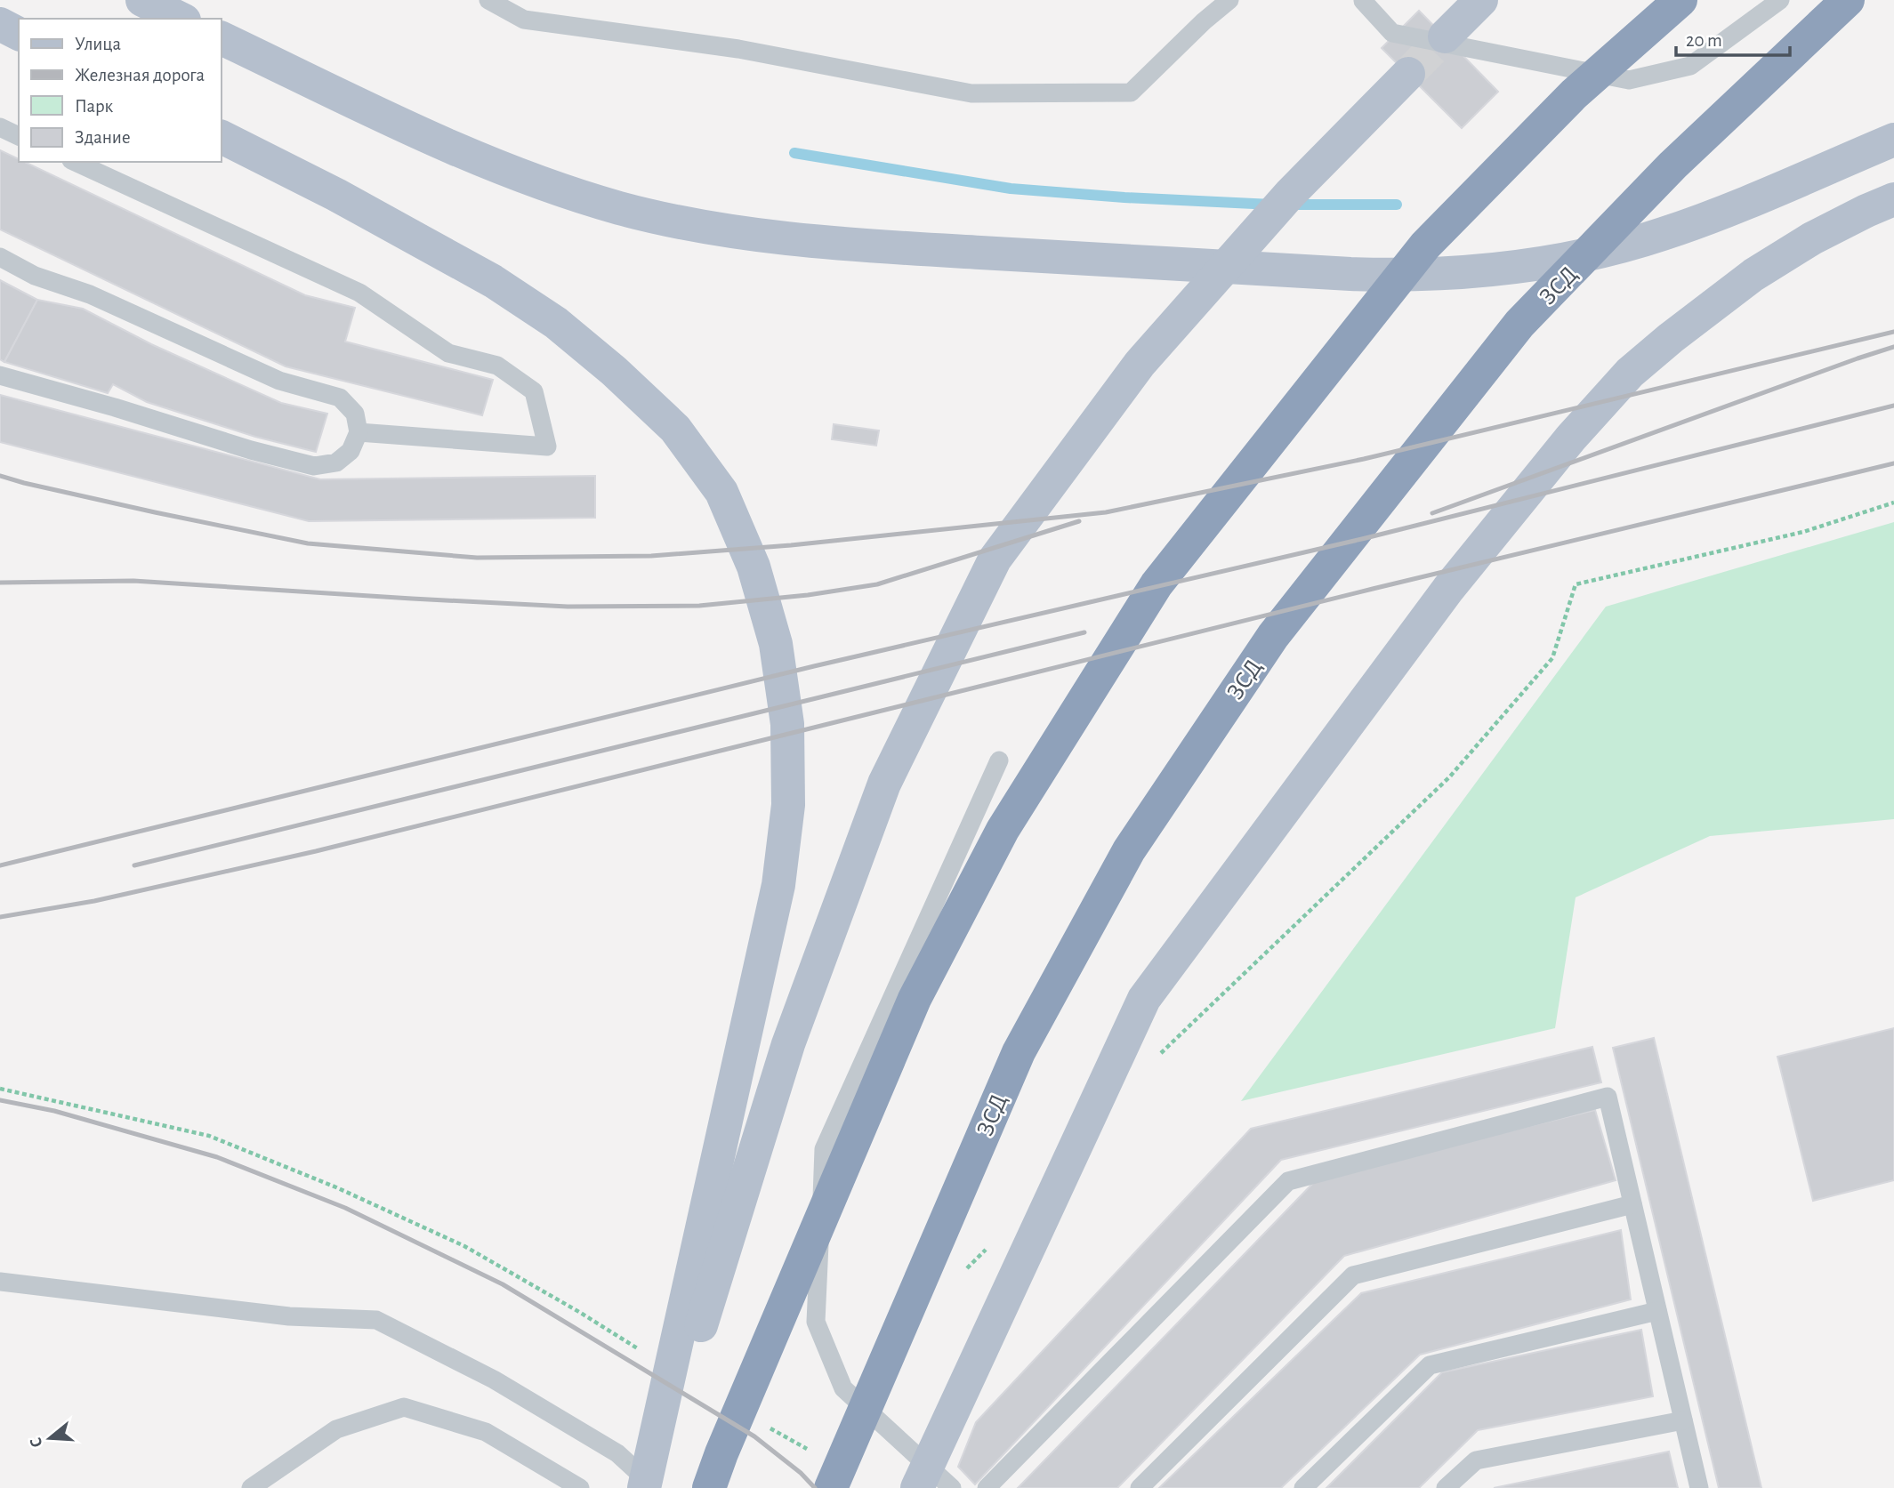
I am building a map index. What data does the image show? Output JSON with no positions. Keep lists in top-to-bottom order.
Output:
{
  "streets": {
    "highway": ["ЗСД"]
  },
  "legend": [
    "Улица",
    "Железная дорога",
    "Парк",
    "Здание"
  ],
  "scale_bar": "20 m",
  "north": "left"
}
